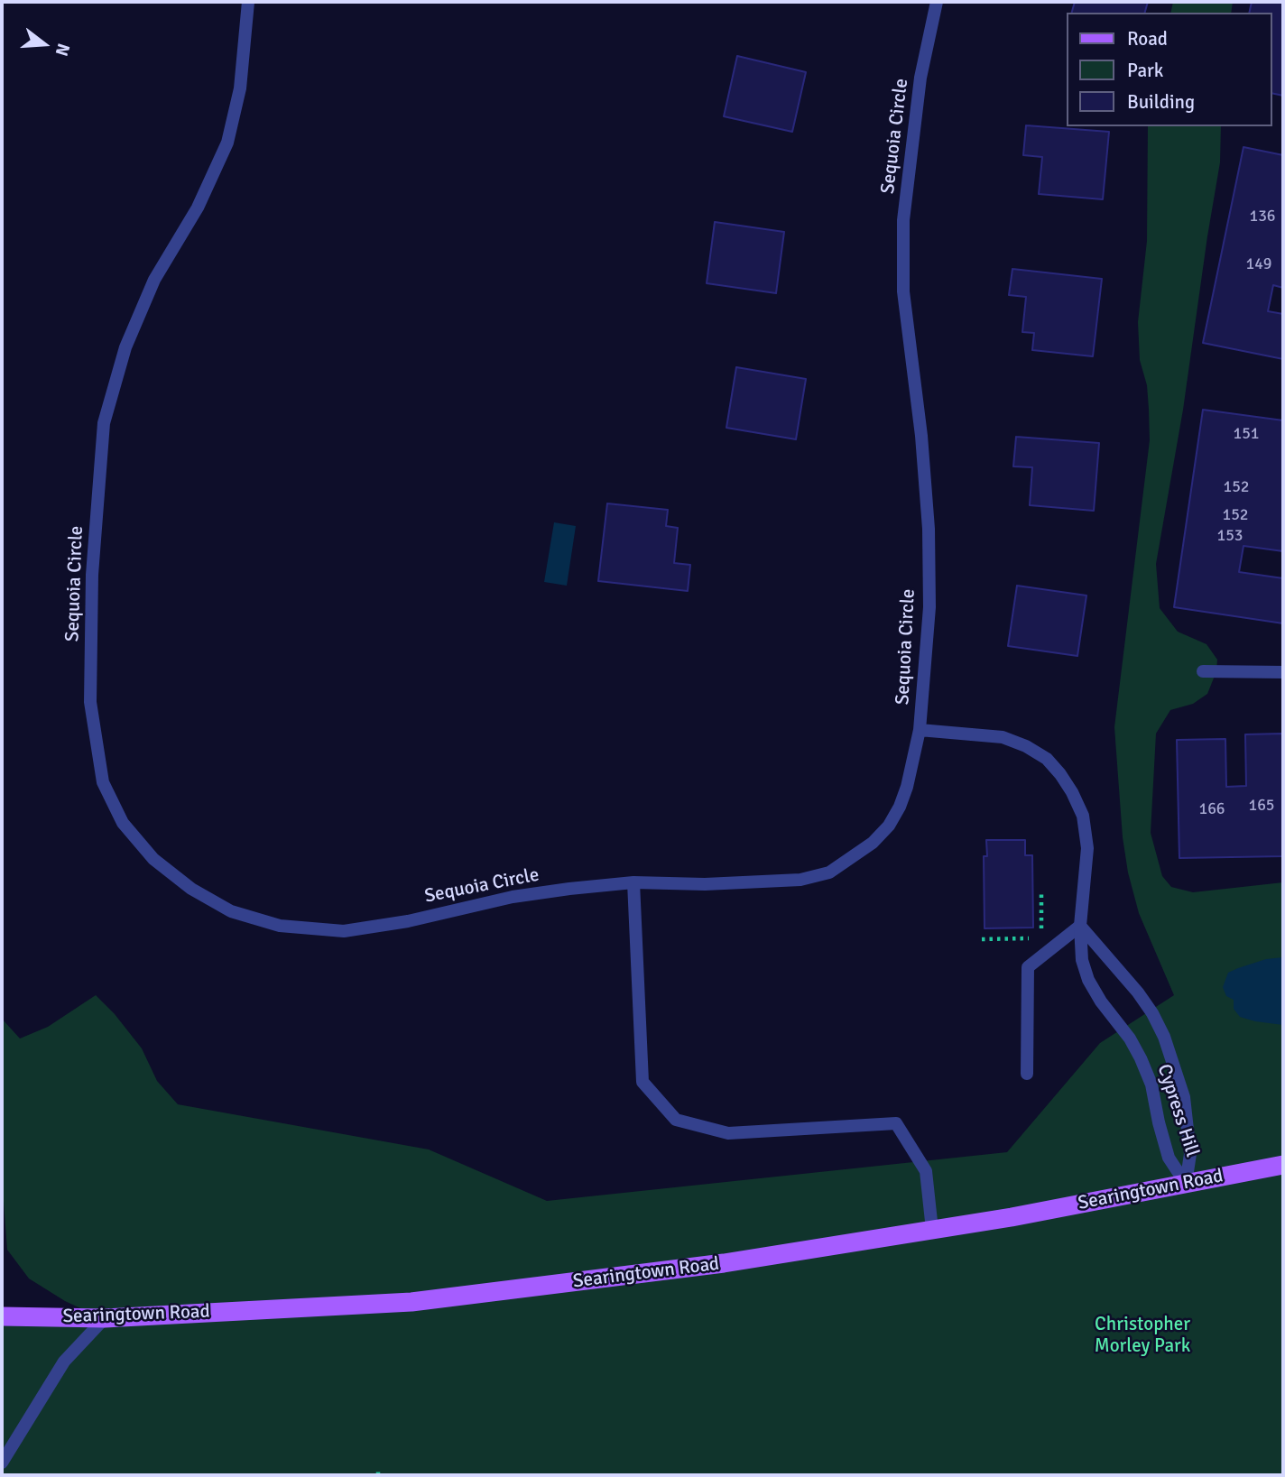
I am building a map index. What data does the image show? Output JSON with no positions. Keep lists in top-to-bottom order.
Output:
{
  "streets": {
    "main road": ["Searingtown Road"],
    "street": ["Sequoia Circle", "Cypress Hill"]
  },
  "crossings": [
    ["Sequoia Circle", "Cypress Hill"],
    ["Cypress Hill", "Searingtown Road"]
  ],
  "parks": ["Christopher Morley Park"],
  "house_numbers": [
    "136",
    "149",
    "151",
    "152",
    "152",
    "153",
    "165",
    "166"
  ],
  "legend": ["Road", "Park", "Building"],
  "north": "right"
}
